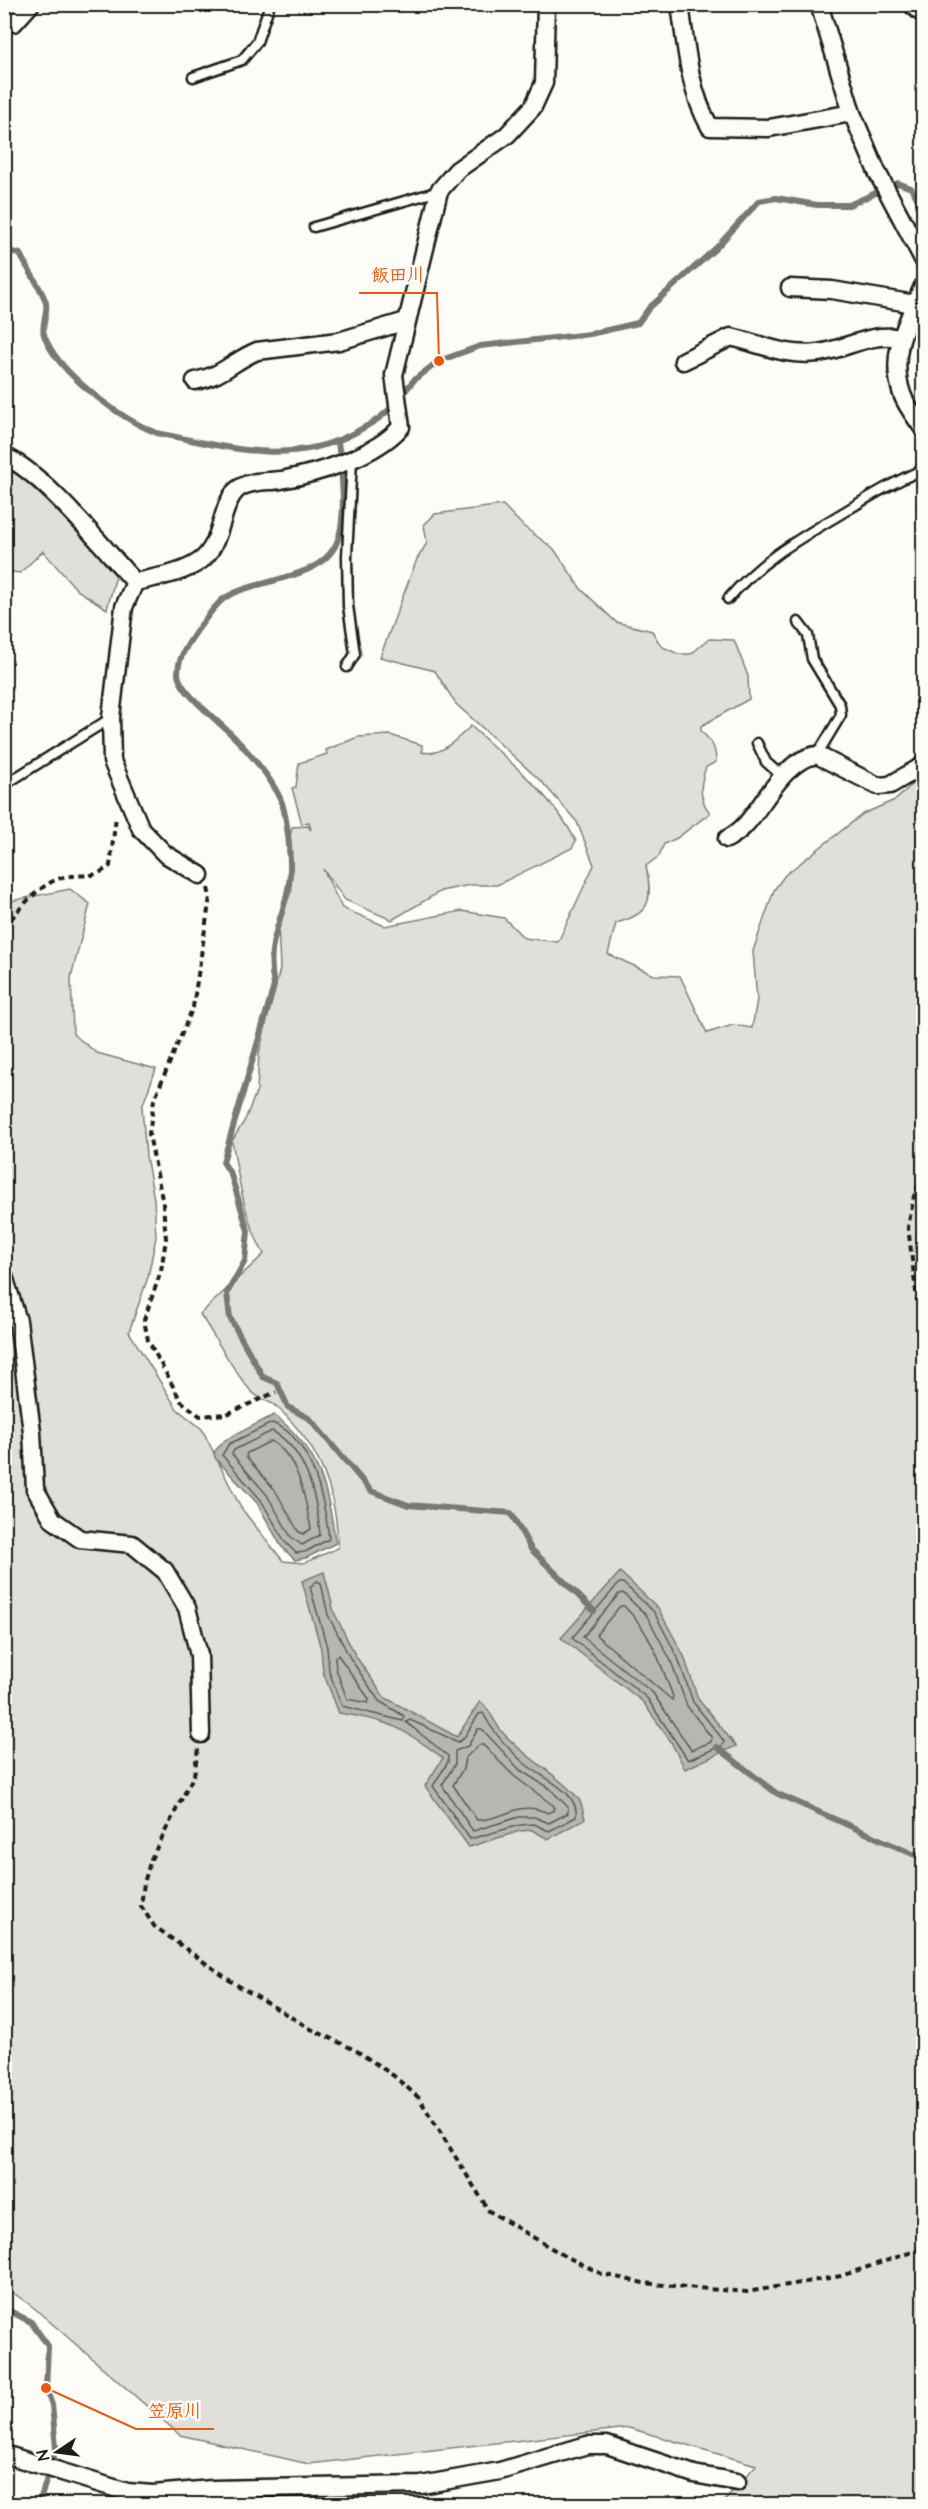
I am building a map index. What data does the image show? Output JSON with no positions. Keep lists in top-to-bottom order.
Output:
{
  "places": ["飯田川", "笠原川"],
  "north": "left"
}
